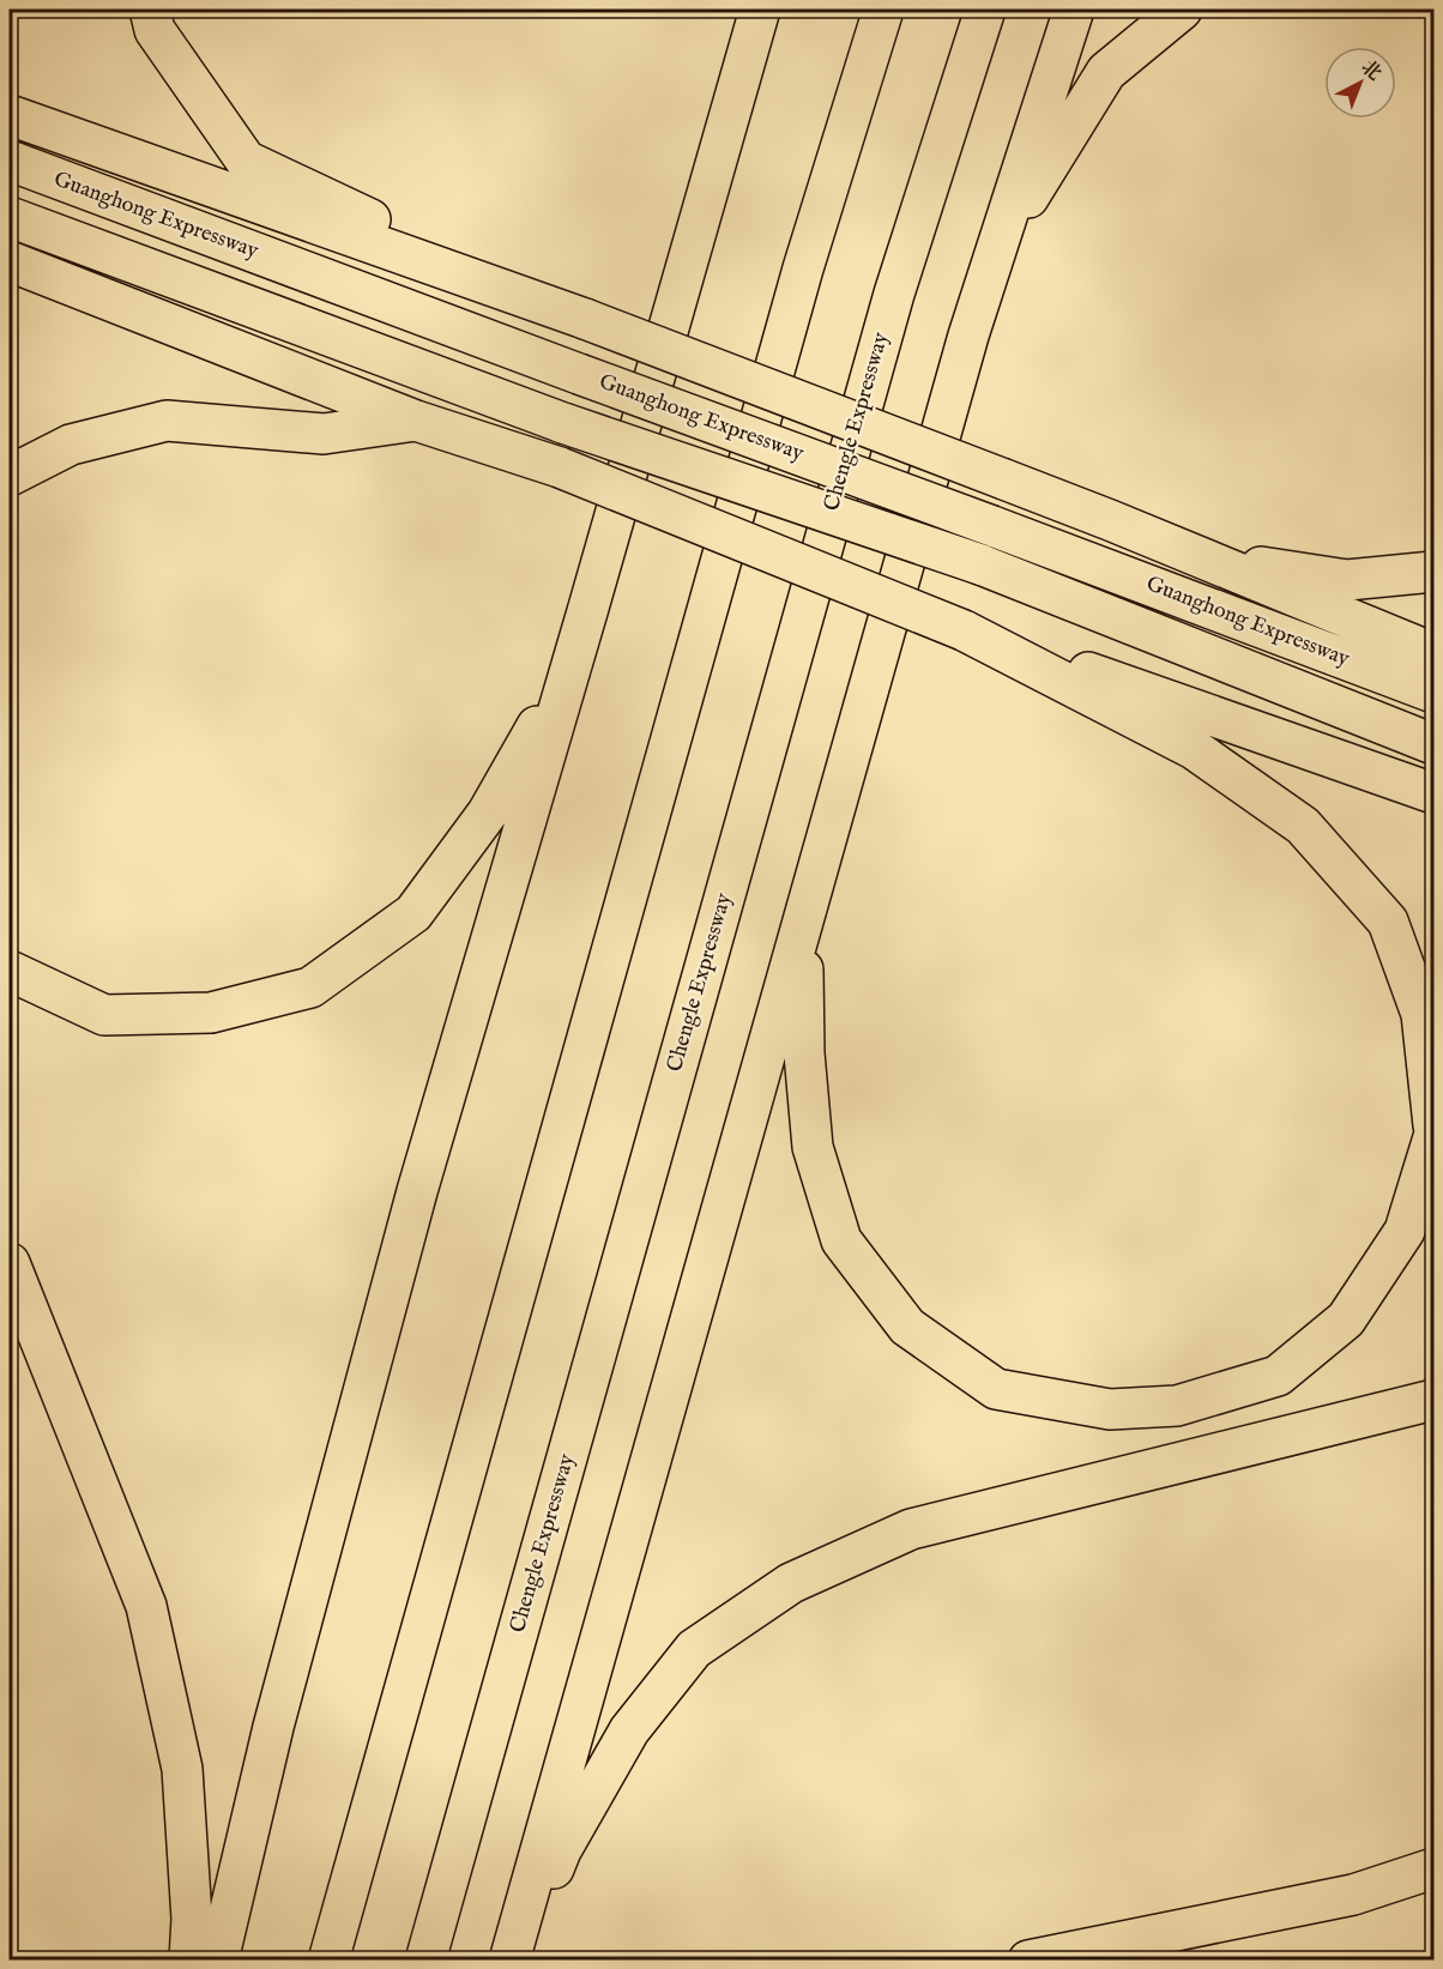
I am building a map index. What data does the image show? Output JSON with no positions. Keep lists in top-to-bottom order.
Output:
{
  "streets": {
    "main road": ["Guanghong Expressway", "Chengle Expressway"]
  },
  "north": "top right"
}
